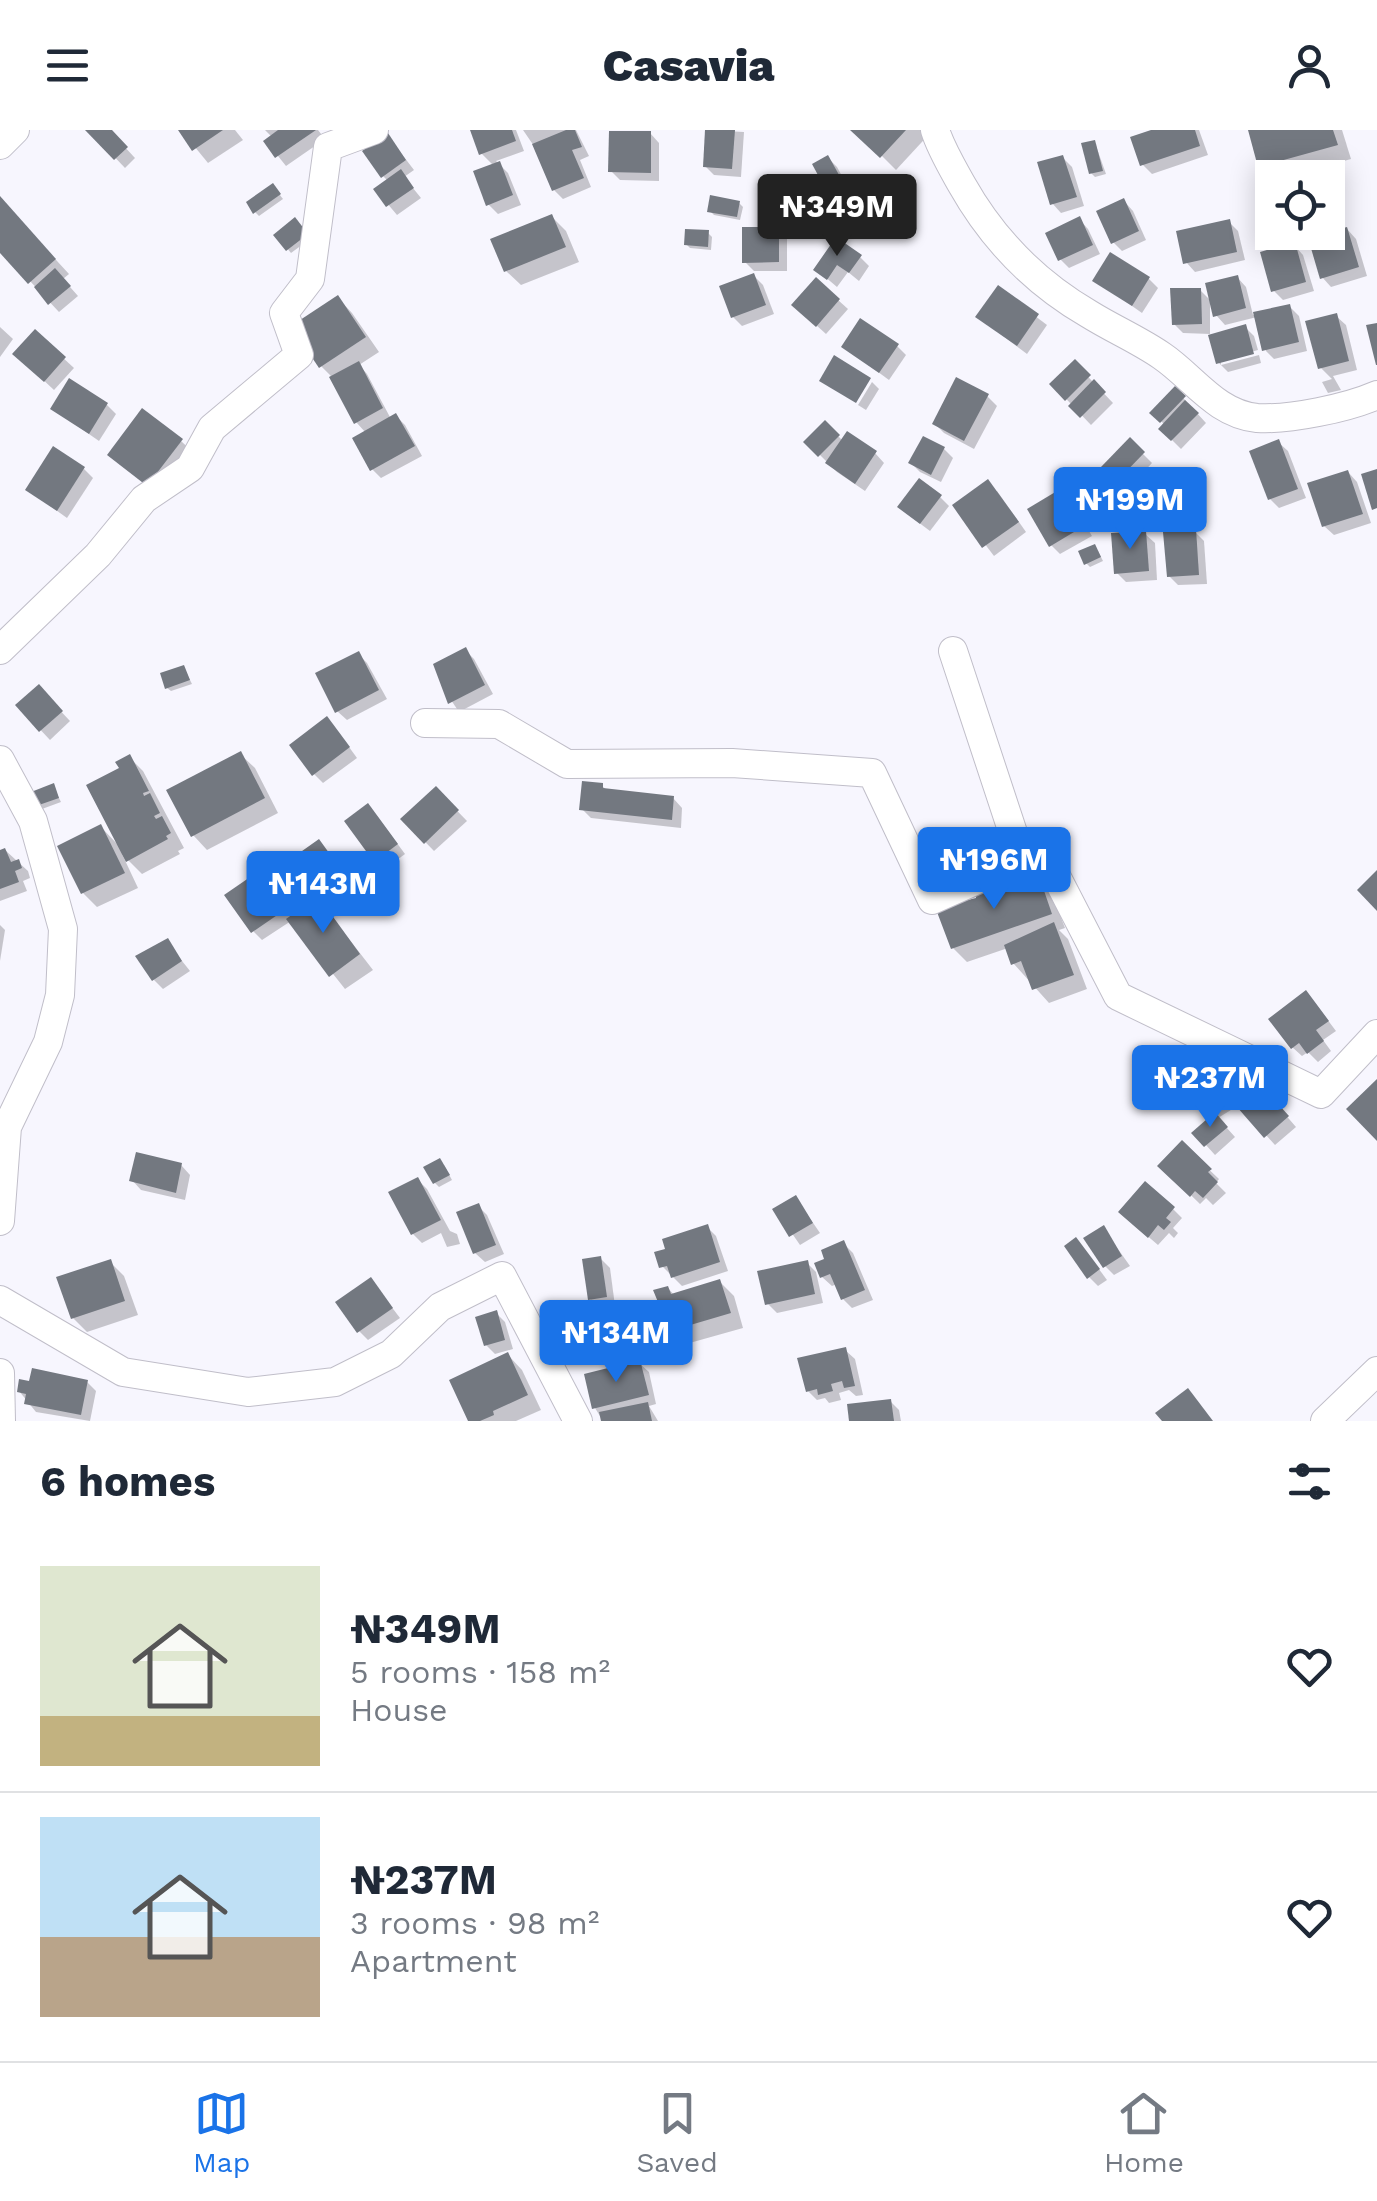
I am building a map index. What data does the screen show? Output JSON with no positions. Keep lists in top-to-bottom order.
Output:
{
  "page": {
    "header": "Casavia",
    "price": [
      "₦349M",
      "₦199M",
      "₦196M",
      "₦143M",
      "₦237M",
      "₦134M"
    ],
    "heading": "6 homes",
    "list": [
      {
        "name": "₦349M",
        "note": "5 rooms · 158 m² · House"
      },
      {
        "name": "₦237M",
        "note": "3 rooms · 98 m² · Apartment"
      }
    ],
    "tabs": ["Map", "Saved", "Home"]
  }
}
